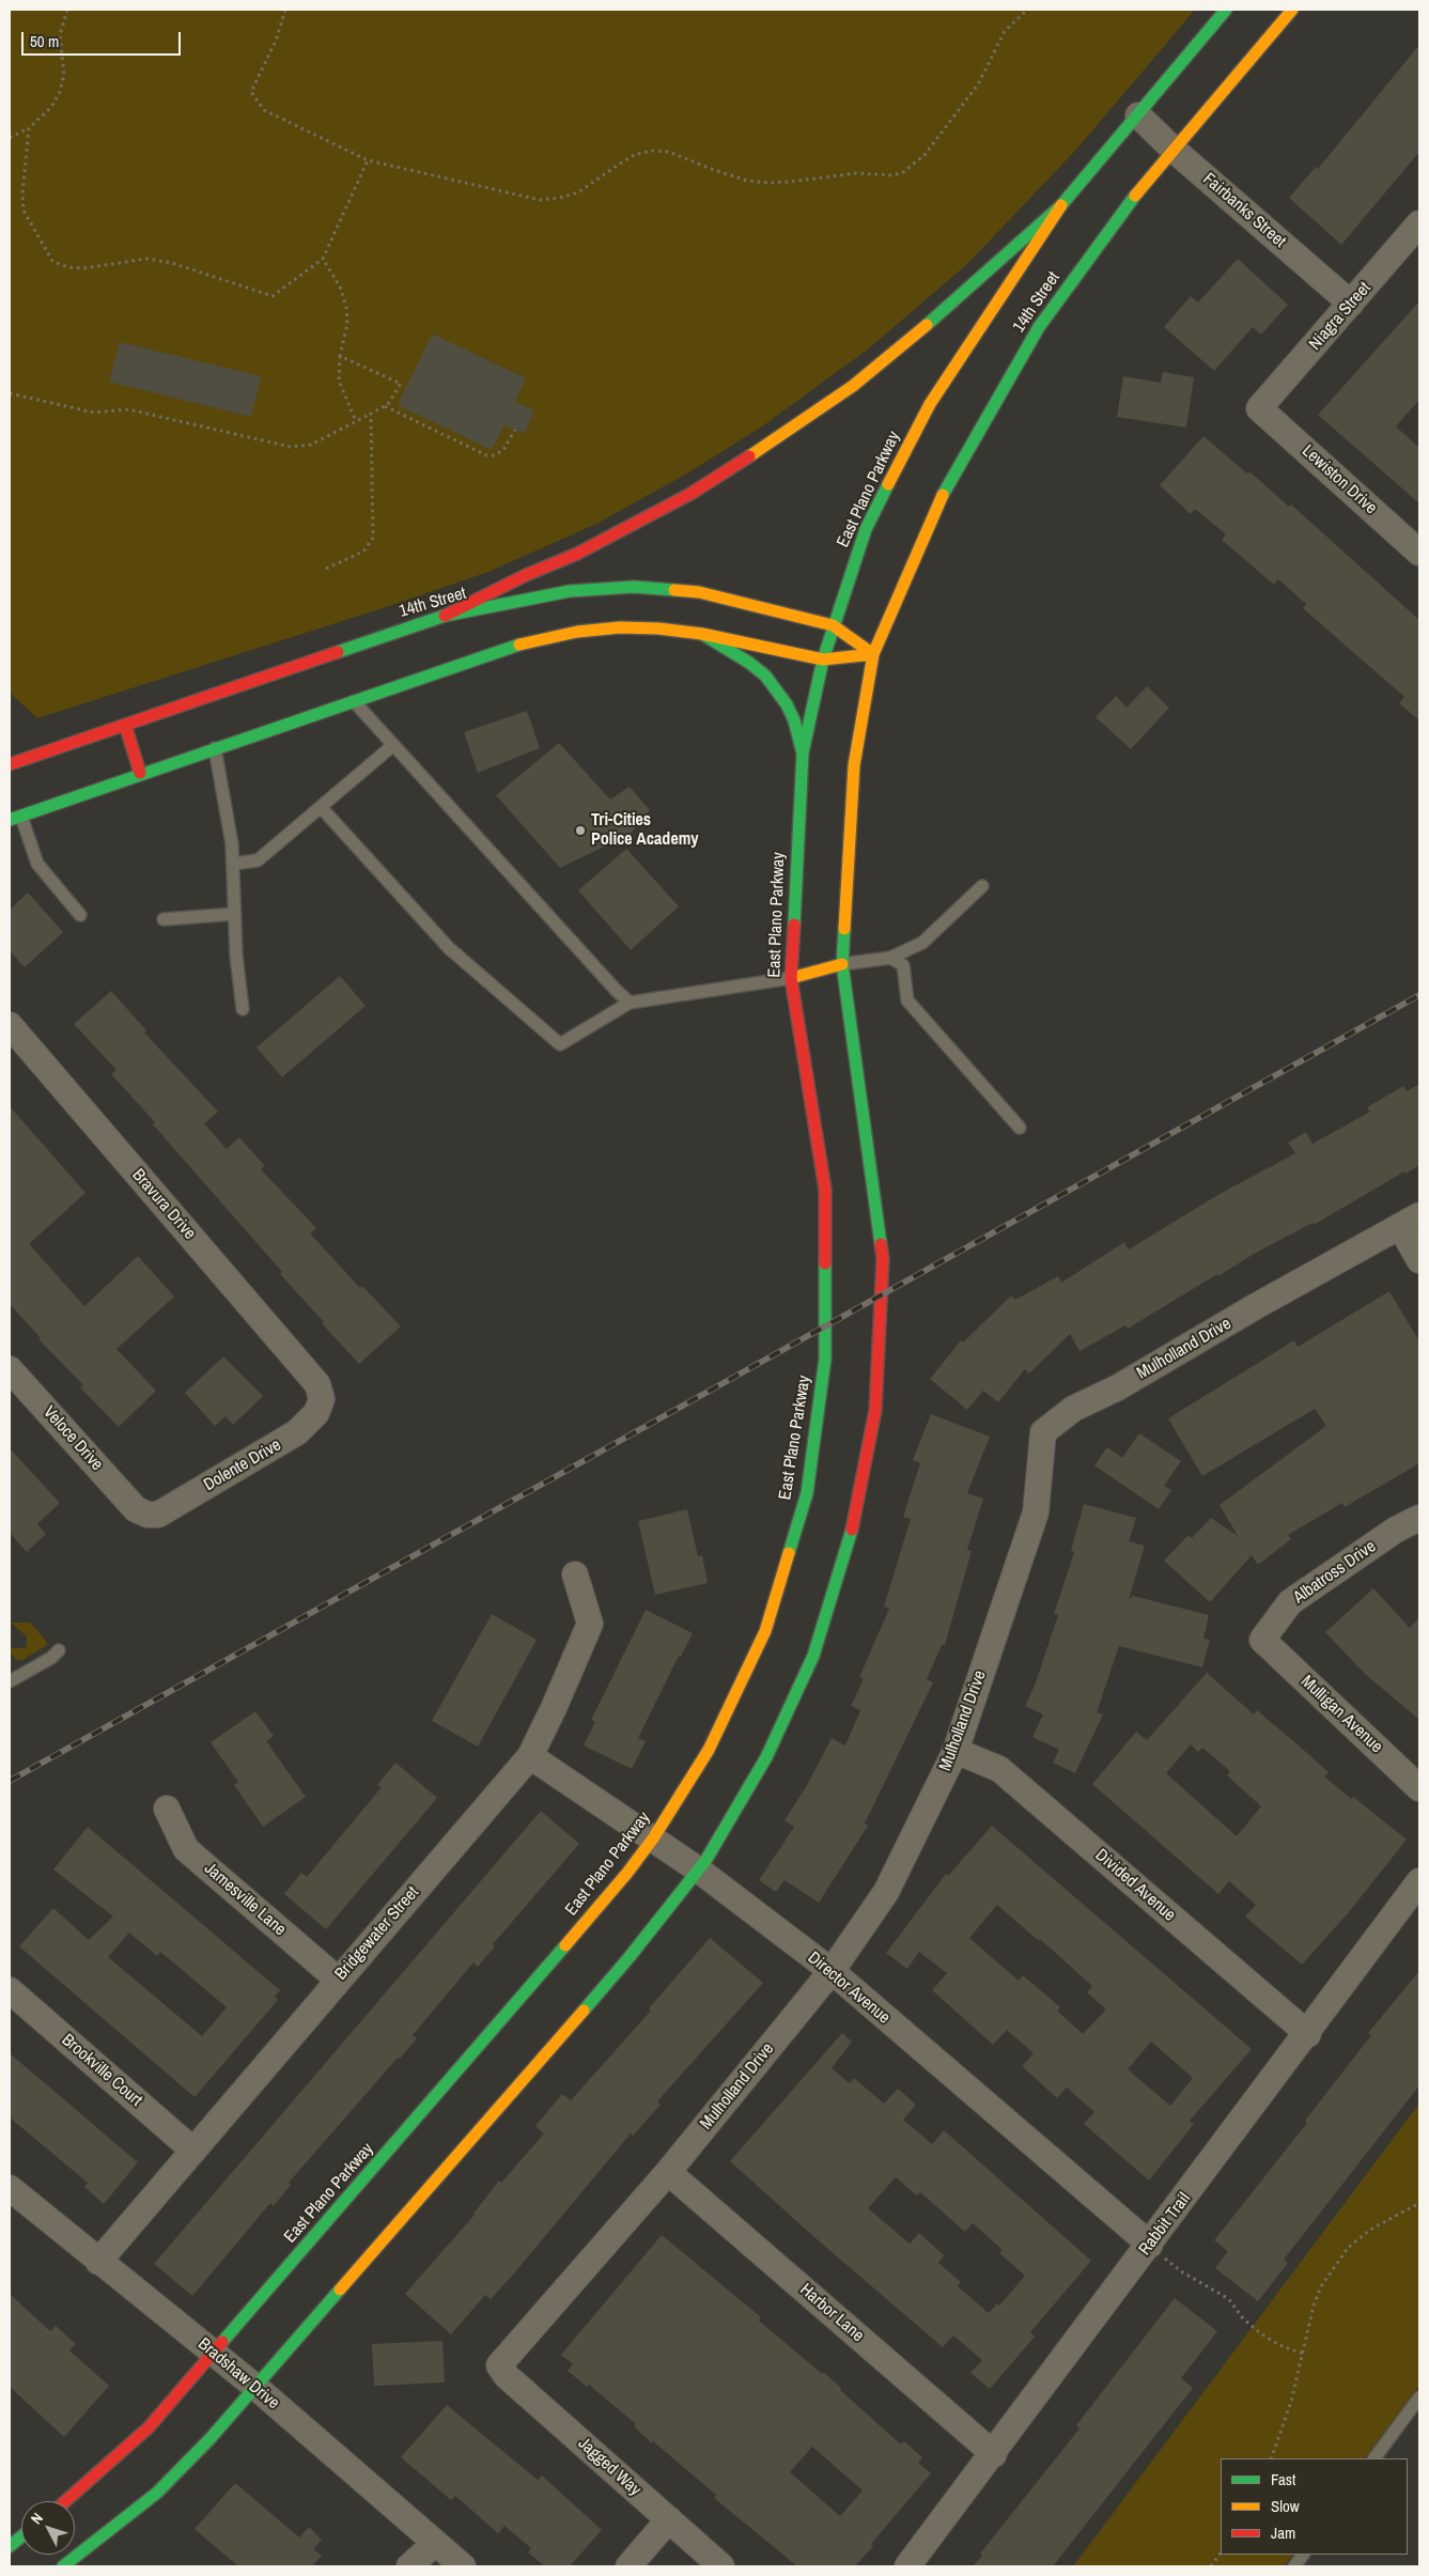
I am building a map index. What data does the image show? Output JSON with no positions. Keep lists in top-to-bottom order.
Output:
{
  "streets": {
    "main road": ["14th Street", "East Plano Parkway"],
    "street": [
      "Fairbanks Street",
      "Niagra Street",
      "Lewiston Drive",
      "Bravura Drive",
      "Mulholland Drive",
      "Veloce Drive",
      "Dolente Drive",
      "Albatross Drive",
      "Mulligan Avenue",
      "Divided Avenue",
      "Jamesville Lane",
      "Bridgewater Street",
      "Director Avenue",
      "Brookville Court",
      "Rabbit Trail",
      "Harbor Lane",
      "Bradshaw Drive",
      "Jagged Way"
    ]
  },
  "crossings": [
    ["Fairbanks Street", "14th Street"],
    ["Fairbanks Street", "Niagra Street"],
    ["14th Street", "East Plano Parkway"],
    ["Niagra Street", "Lewiston Drive"],
    ["East Plano Parkway", "Director Avenue"],
    ["East Plano Parkway", "Bradshaw Drive"],
    ["Bravura Drive", "Dolente Drive"],
    ["Mulholland Drive", "Divided Avenue"],
    ["Mulholland Drive", "Director Avenue"],
    ["Mulholland Drive", "Harbor Lane"],
    ["Mulholland Drive", "Jagged Way"],
    ["Veloce Drive", "Dolente Drive"],
    ["Albatross Drive", "Mulligan Avenue"],
    ["Divided Avenue", "Rabbit Trail"],
    ["Jamesville Lane", "Bridgewater Street"],
    ["Bridgewater Street", "Director Avenue"],
    ["Bridgewater Street", "Brookville Court"],
    ["Bridgewater Street", "Bradshaw Drive"],
    ["Director Avenue", "Rabbit Trail"],
    ["Rabbit Trail", "Harbor Lane"]
  ],
  "places": ["Tri-Cities Police Academy"],
  "legend": ["Fast", "Slow", "Jam"],
  "scale_bar": "50 m",
  "north": "top left"
}
